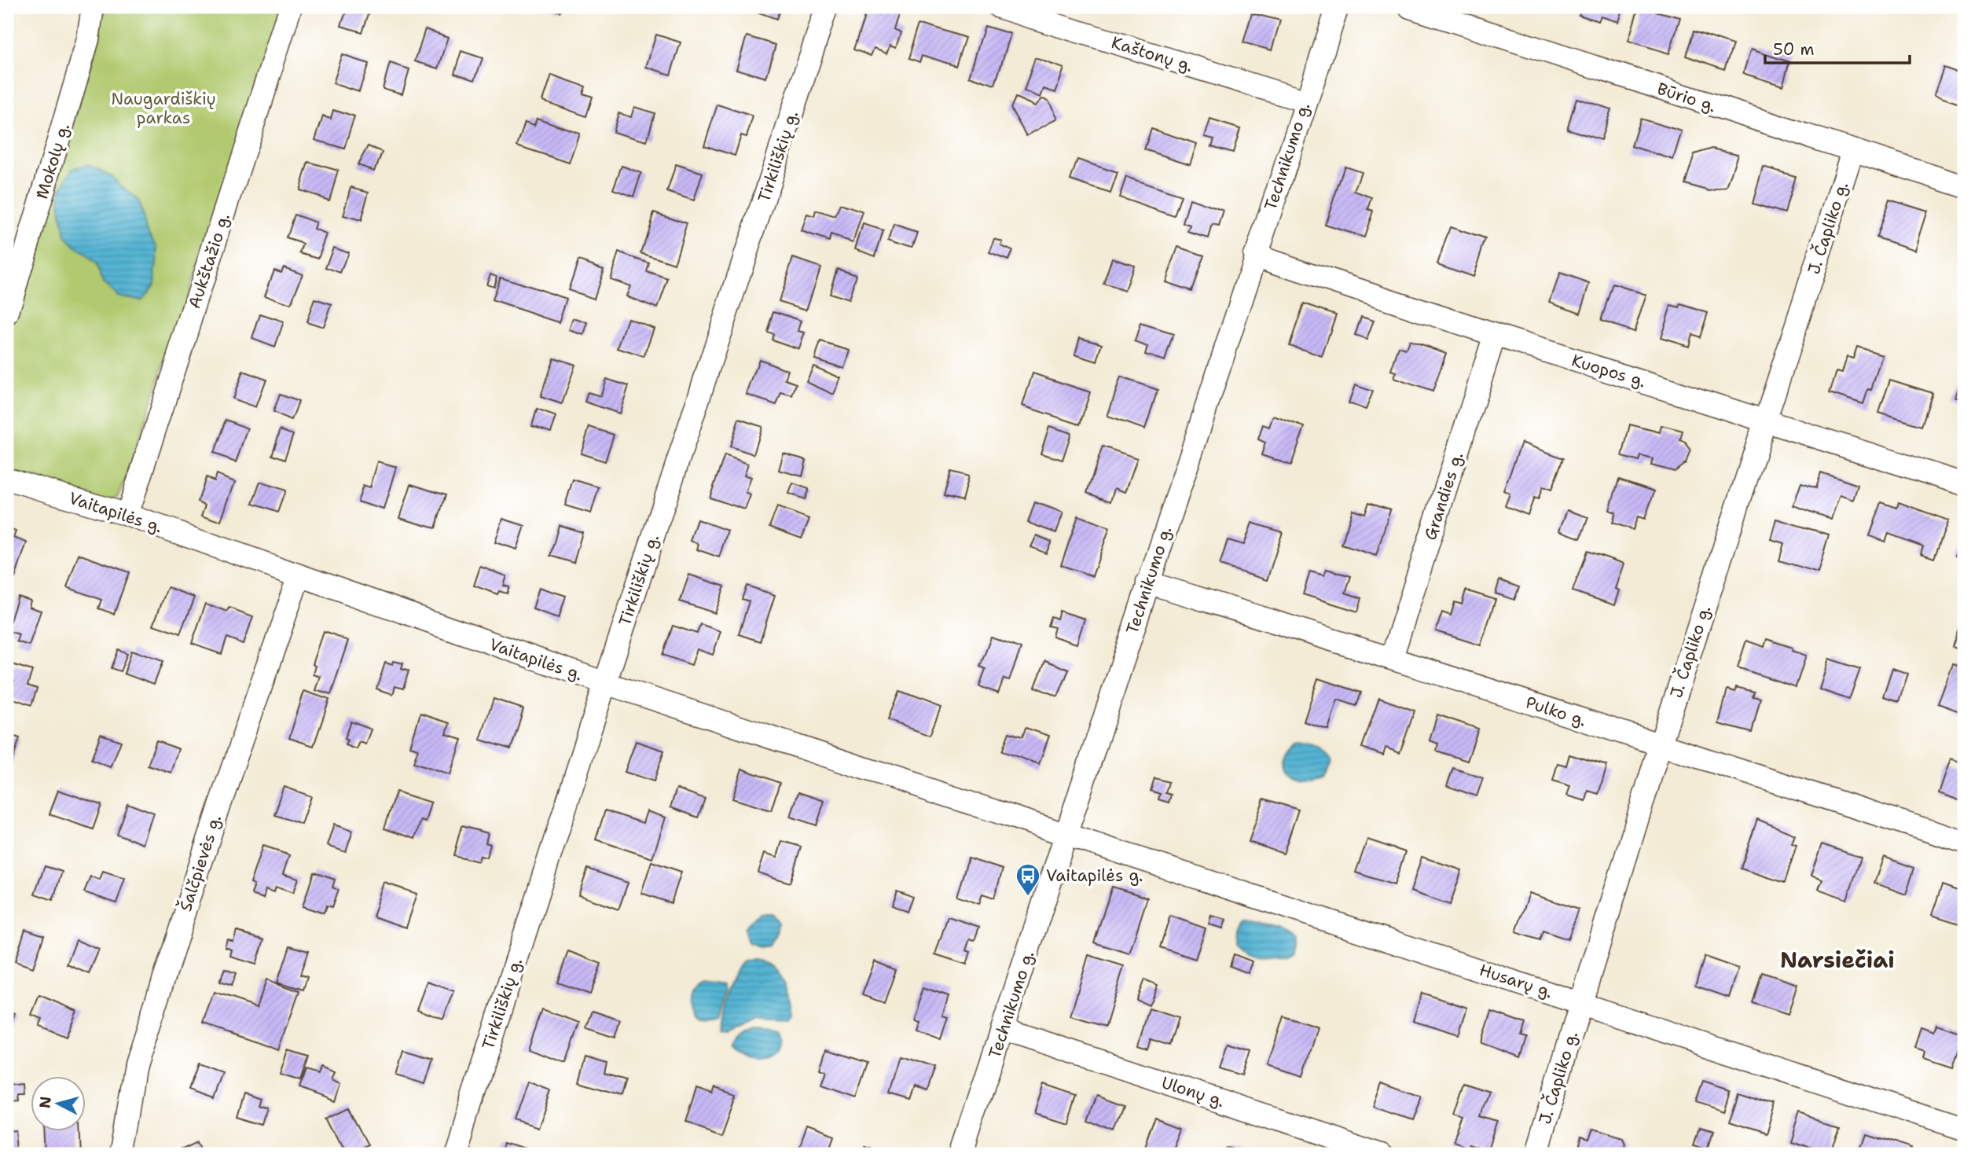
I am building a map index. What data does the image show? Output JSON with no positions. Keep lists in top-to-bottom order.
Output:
{
  "streets": {
    "street": [
      "Kaštonų g.",
      "Būrio g.",
      "Tirkiliškių g.",
      "Technikumo g.",
      "Mokolų g.",
      "J. Čapliko g.",
      "Aukštažio g.",
      "Kuopos g.",
      "Grandies g.",
      "Vaitapilės g.",
      "Pulko g.",
      "Šalčpievės g.",
      "Husarų g.",
      "Ulonų g."
    ]
  },
  "crossings": [
    ["Kaštonų g.", "Technikumo g."],
    ["Būrio g.", "J. Čapliko g."],
    ["Tirkiliškių g.", "Vaitapilės g."],
    ["Technikumo g.", "Kuopos g."],
    ["Technikumo g.", "Vaitapilės g."],
    ["Technikumo g.", "Pulko g."],
    ["Technikumo g.", "Husarų g."],
    ["Technikumo g.", "Ulonų g."],
    ["J. Čapliko g.", "Kuopos g."],
    ["J. Čapliko g.", "Pulko g."],
    ["J. Čapliko g.", "Husarų g."],
    ["Aukštažio g.", "Vaitapilės g."],
    ["Kuopos g.", "Grandies g."],
    ["Grandies g.", "Pulko g."],
    ["Vaitapilės g.", "Šalčpievės g."],
    ["Vaitapilės g.", "Husarų g."]
  ],
  "districts": ["Narsiečiai"],
  "parks": ["Naugardiškių parkas"],
  "places": {
    "bus stop": ["Vaitapilės g."]
  },
  "scale_bar": "50 m",
  "north": "left"
}
